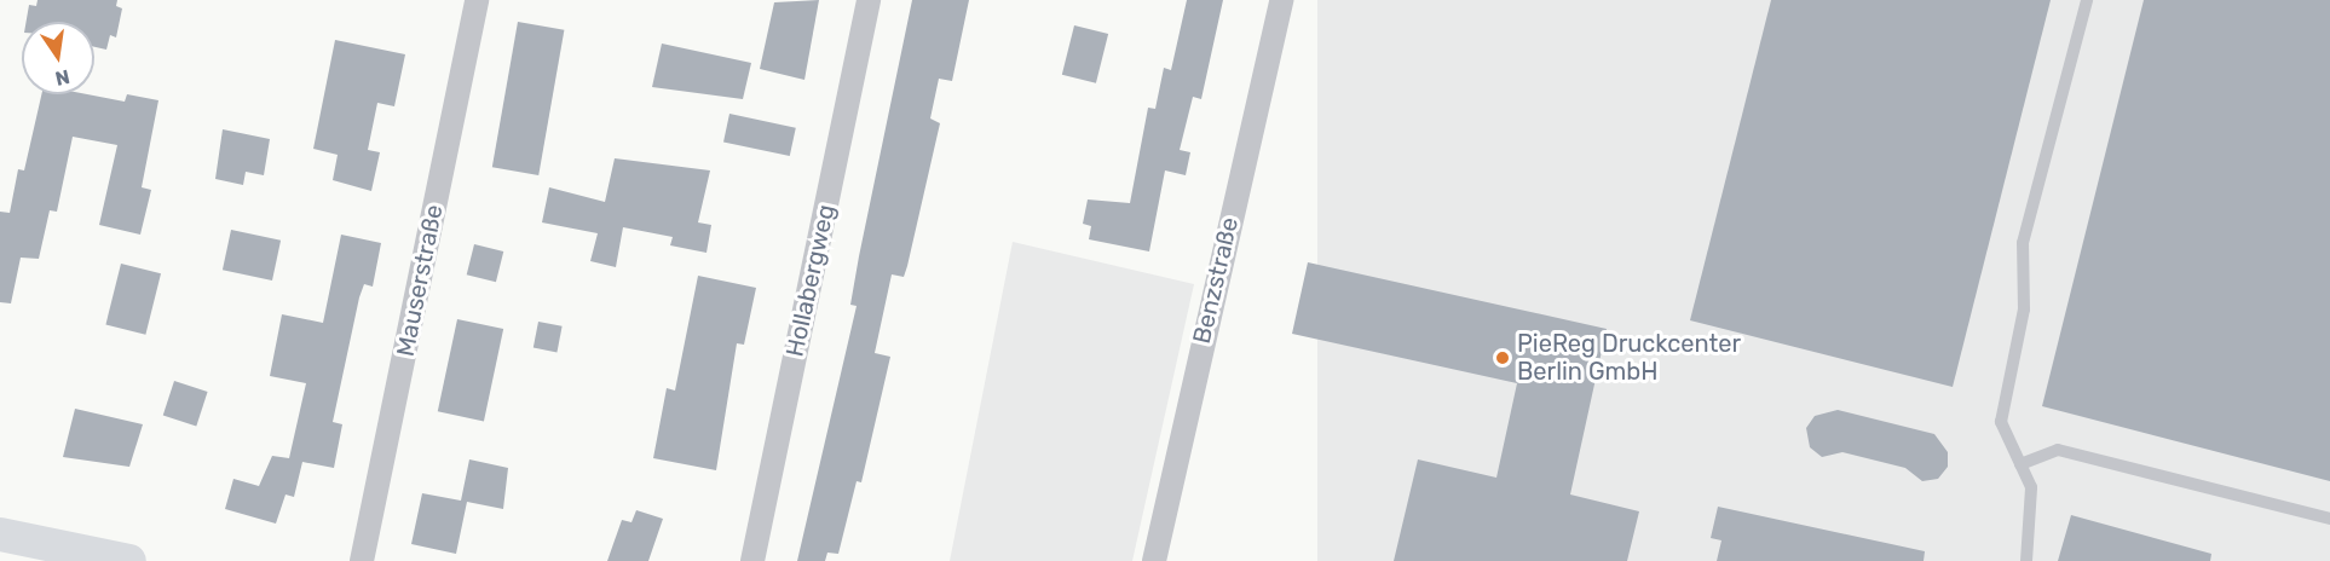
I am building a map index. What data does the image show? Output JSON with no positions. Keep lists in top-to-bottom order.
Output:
{
  "streets": {
    "street": ["Mauserstraße", "Hollabergweg", "Benzstraße"]
  },
  "places": ["PieReg Druckcenter Berlin GmbH"],
  "north": "bottom"
}
